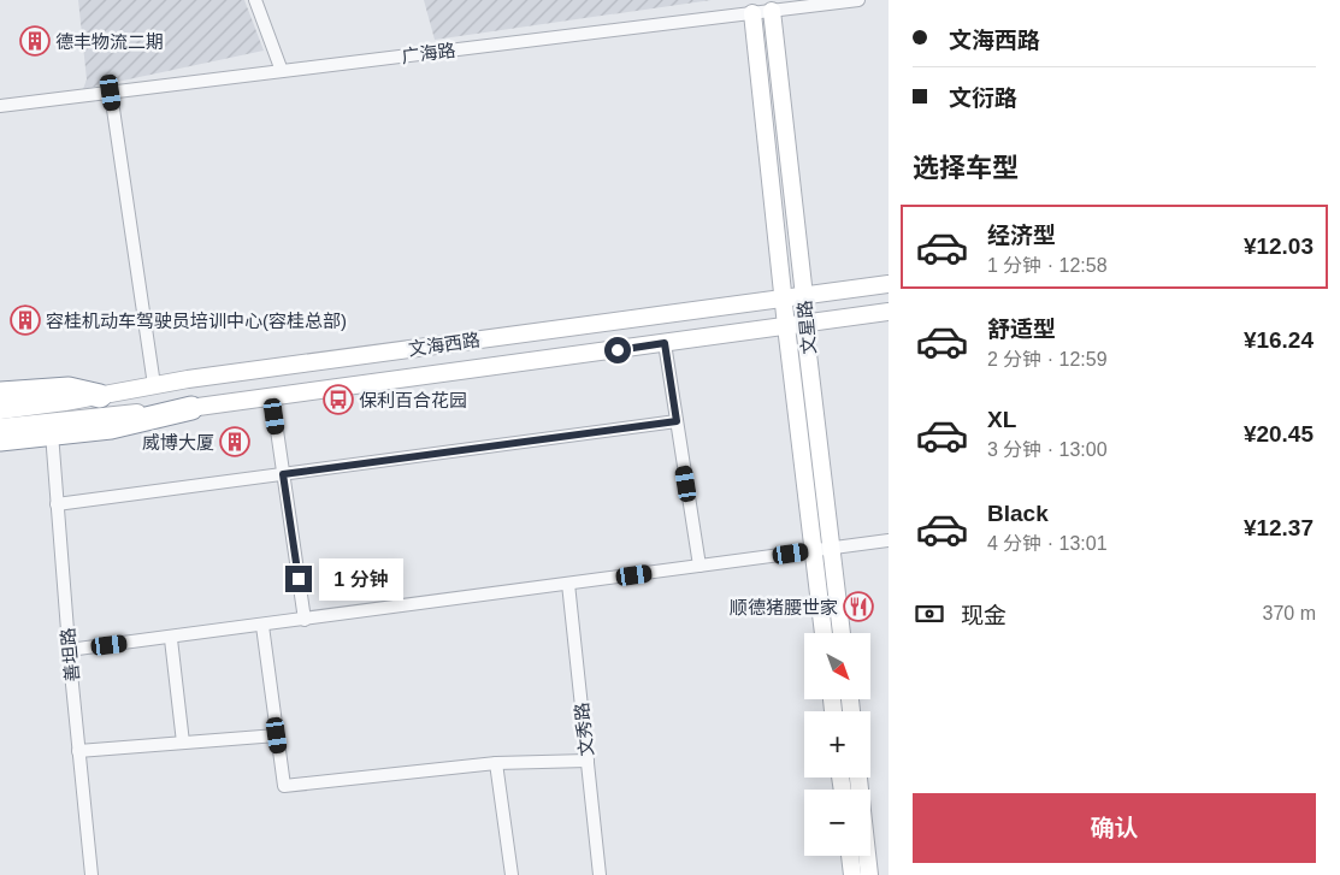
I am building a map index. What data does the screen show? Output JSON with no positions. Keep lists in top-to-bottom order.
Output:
{
  "streets": {
    "main road": ["文星路", "文海西路"],
    "street": ["广海路", "善坦路", "文秀路"]
  },
  "crossings": [
    ["广海路", "文星路"],
    ["文星路", "文海西路"]
  ],
  "places": {
    "building": ["德丰物流二期", "容桂机动车驾驶员培训中心(容桂总部)", "威博大厦"],
    "bus stop": ["保利百合花园"],
    "restaurant": ["顺德猪腰世家"]
  },
  "north": "bottom right",
  "page": {
    "banner": ["文海西路", "文衍路"],
    "heading": "选择车型",
    "list": [
      {
        "name": "经济型",
        "note": "1 分钟 · 12:58",
        "value": "¥12.03"
      },
      {
        "name": "舒适型",
        "note": "2 分钟 · 12:59",
        "value": "¥16.24"
      },
      {
        "name": "XL",
        "note": "3 分钟 · 13:00",
        "value": "¥20.45"
      },
      {
        "name": "Black",
        "note": "4 分钟 · 13:01",
        "value": "¥12.37"
      }
    ],
    "bubble": "1 分钟",
    "pay": ["现金", "370 m"],
    "map_buttons": ["+", "−"],
    "buttons": "确认"
  }
}
